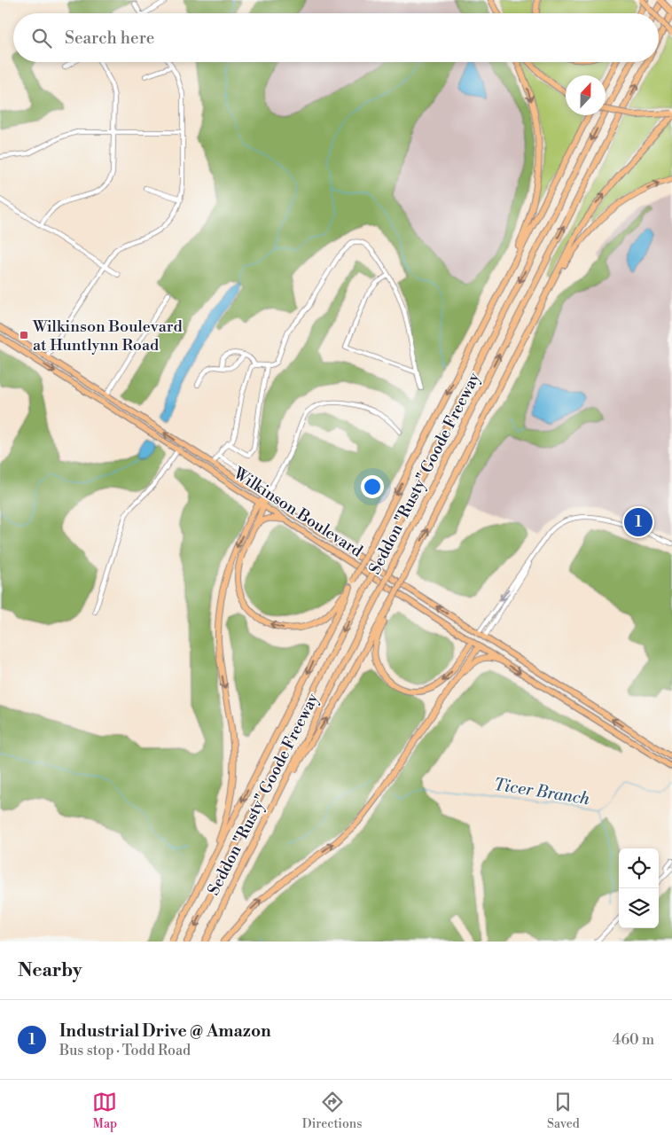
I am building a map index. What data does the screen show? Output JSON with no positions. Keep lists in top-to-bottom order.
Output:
{
  "streets": {
    "highway": ["Seddon \"Rusty\" Goode Freeway"],
    "main road": ["Wilkinson Boulevard"]
  },
  "water": ["Ticer Branch"],
  "places": {
    "transit": ["Wilkinson Boulevard at Huntlynn Road"]
  },
  "north": "top",
  "page": {
    "search": "Search here",
    "pins": "1",
    "heading": "Nearby",
    "list": [
      {
        "mark": "1",
        "name": "Industrial Drive @ Amazon",
        "note": "Bus stop · Todd Road",
        "value": "460 m"
      }
    ],
    "nav": ["Map", "Directions", "Saved"]
  }
}
